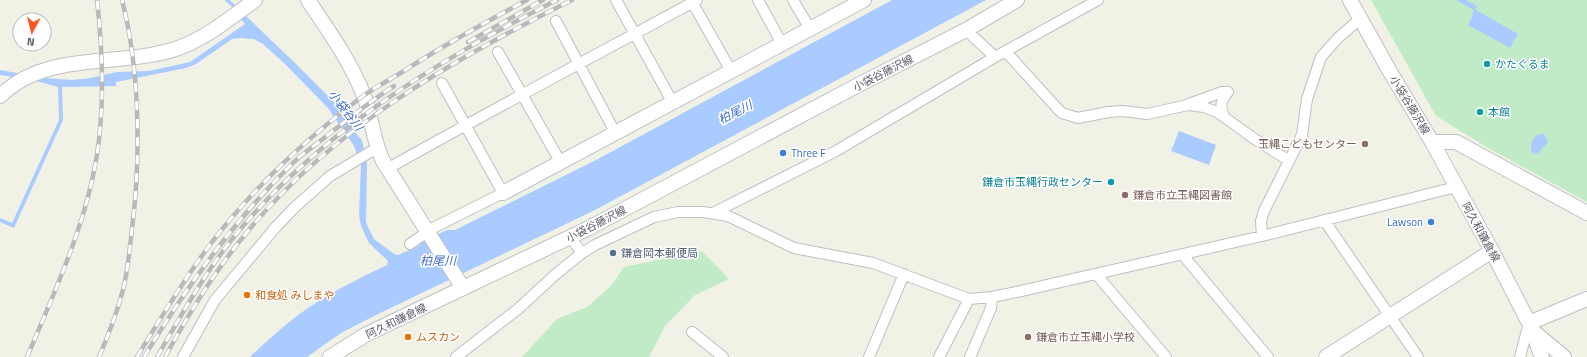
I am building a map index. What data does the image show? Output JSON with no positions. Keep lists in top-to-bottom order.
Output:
{
  "streets": {
    "main road": ["小袋谷藤沢線", "阿久和鎌倉線"]
  },
  "crossings": [
    ["小袋谷藤沢線", "阿久和鎌倉線"]
  ],
  "water": ["小袋谷川", "柏尾川"],
  "places": [
    "かたぐるま",
    "本館",
    "玉縄こどもセンター",
    "Three F",
    "鎌倉市玉縄行政センター",
    "鎌倉市立玉縄図書館",
    "Lawson",
    "鎌倉岡本郵便局",
    "和食処 みしまや",
    "ムスカン",
    "鎌倉市立玉縄小学校"
  ],
  "north": "bottom"
}
